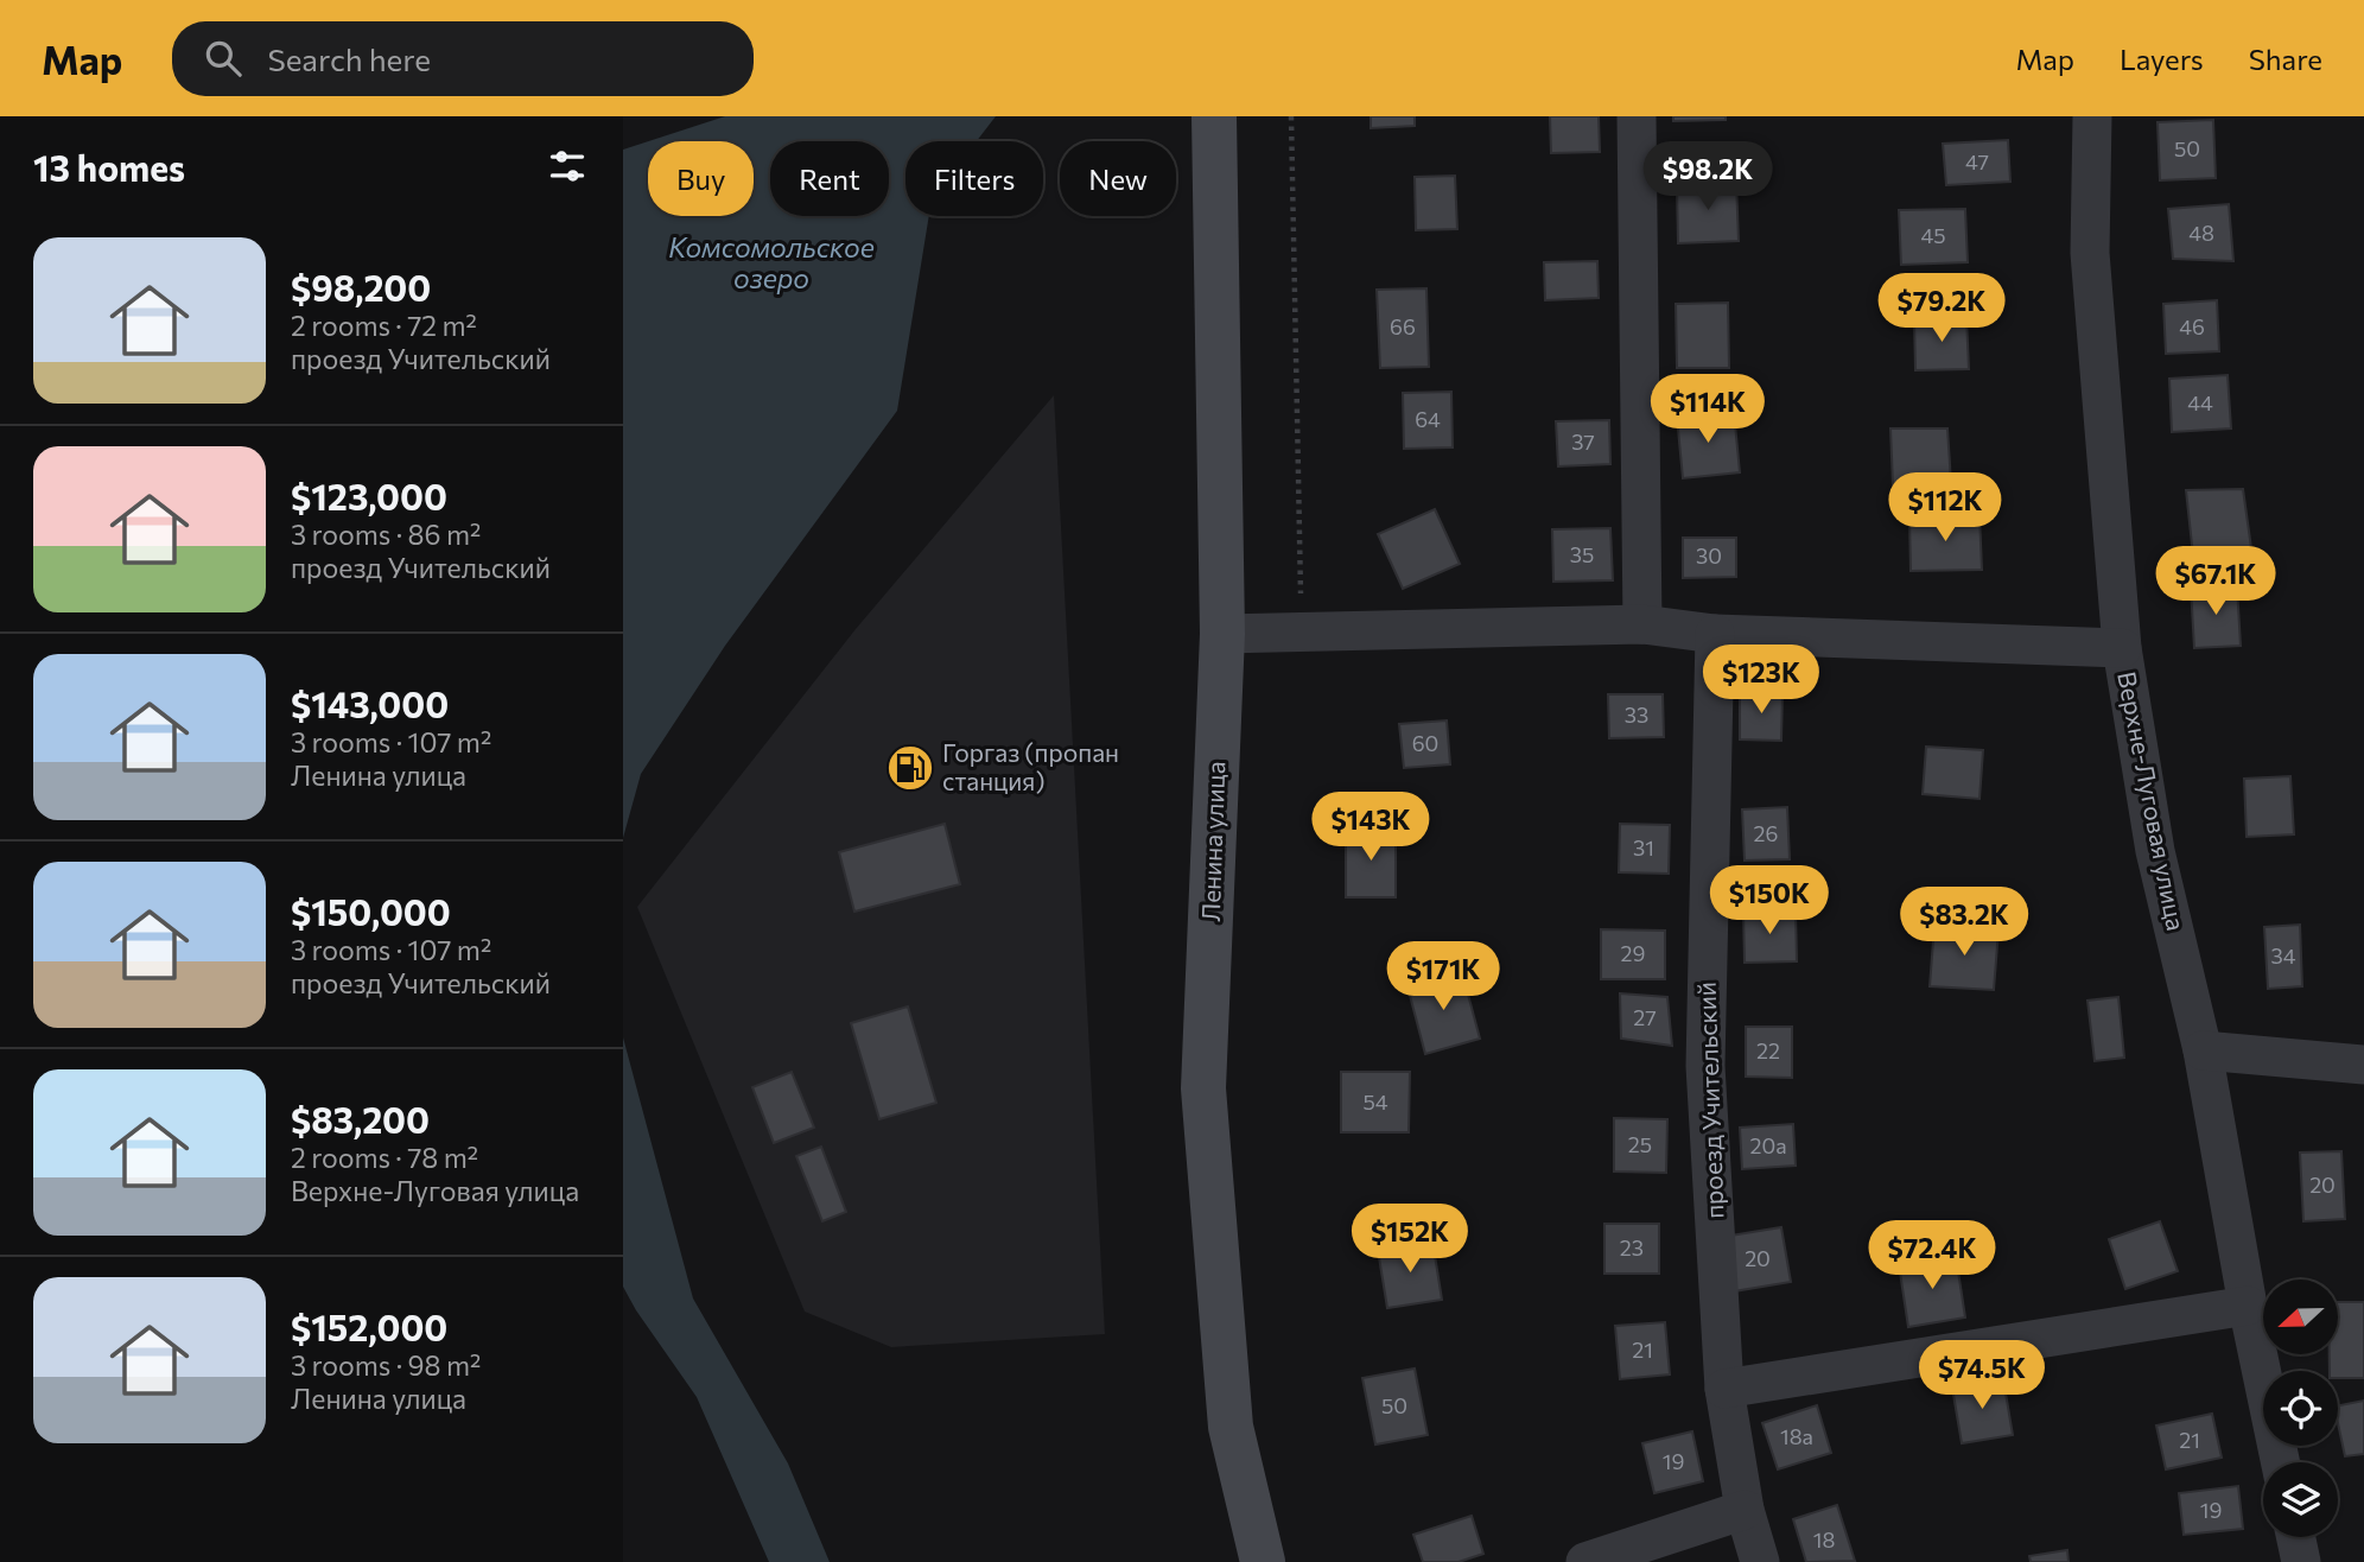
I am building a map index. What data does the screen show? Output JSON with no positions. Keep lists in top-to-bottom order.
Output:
{
  "streets": {
    "main road": ["Ленина улица"],
    "street": ["Верхне-Луговая улица", "проезд Учительский"]
  },
  "water": ["Комсомольское озеро"],
  "places": {
    "fuel station": ["Горгаз (пропан станция)"]
  },
  "house_numbers": [
    "50",
    "47",
    "48",
    "45",
    "66",
    "46",
    "44",
    "64",
    "37",
    "35",
    "30",
    "33",
    "60",
    "26",
    "31",
    "29",
    "34",
    "27",
    "22",
    "54",
    "25",
    "20a",
    "20",
    "23",
    "20",
    "21",
    "50",
    "18a",
    "21",
    "19",
    "19",
    "18"
  ],
  "north": "left",
  "page": {
    "header": "Map",
    "search": "Search here",
    "nav": ["Map", "Layers", "Share"],
    "heading": "13 homes",
    "price": [
      "$98.2K",
      "$79.2K",
      "$114K",
      "$112K",
      "$67.1K",
      "$123K",
      "$143K",
      "$150K",
      "$83.2K",
      "$171K",
      "$152K",
      "$72.4K",
      "$74.5K"
    ],
    "chip": [
      "Buy",
      "Rent",
      "Filters",
      "New"
    ],
    "list": [
      {
        "name": "$98,200",
        "note": "2 rooms · 72 m² · проезд Учительский"
      },
      {
        "name": "$123,000",
        "note": "3 rooms · 86 m² · проезд Учительский"
      },
      {
        "name": "$143,000",
        "note": "3 rooms · 107 m² · Ленина улица"
      },
      {
        "name": "$150,000",
        "note": "3 rooms · 107 m² · проезд Учительский"
      },
      {
        "name": "$83,200",
        "note": "2 rooms · 78 m² · Верхне-Луговая улица"
      },
      {
        "name": "$152,000",
        "note": "3 rooms · 98 m² · Ленина улица"
      }
    ]
  }
}
